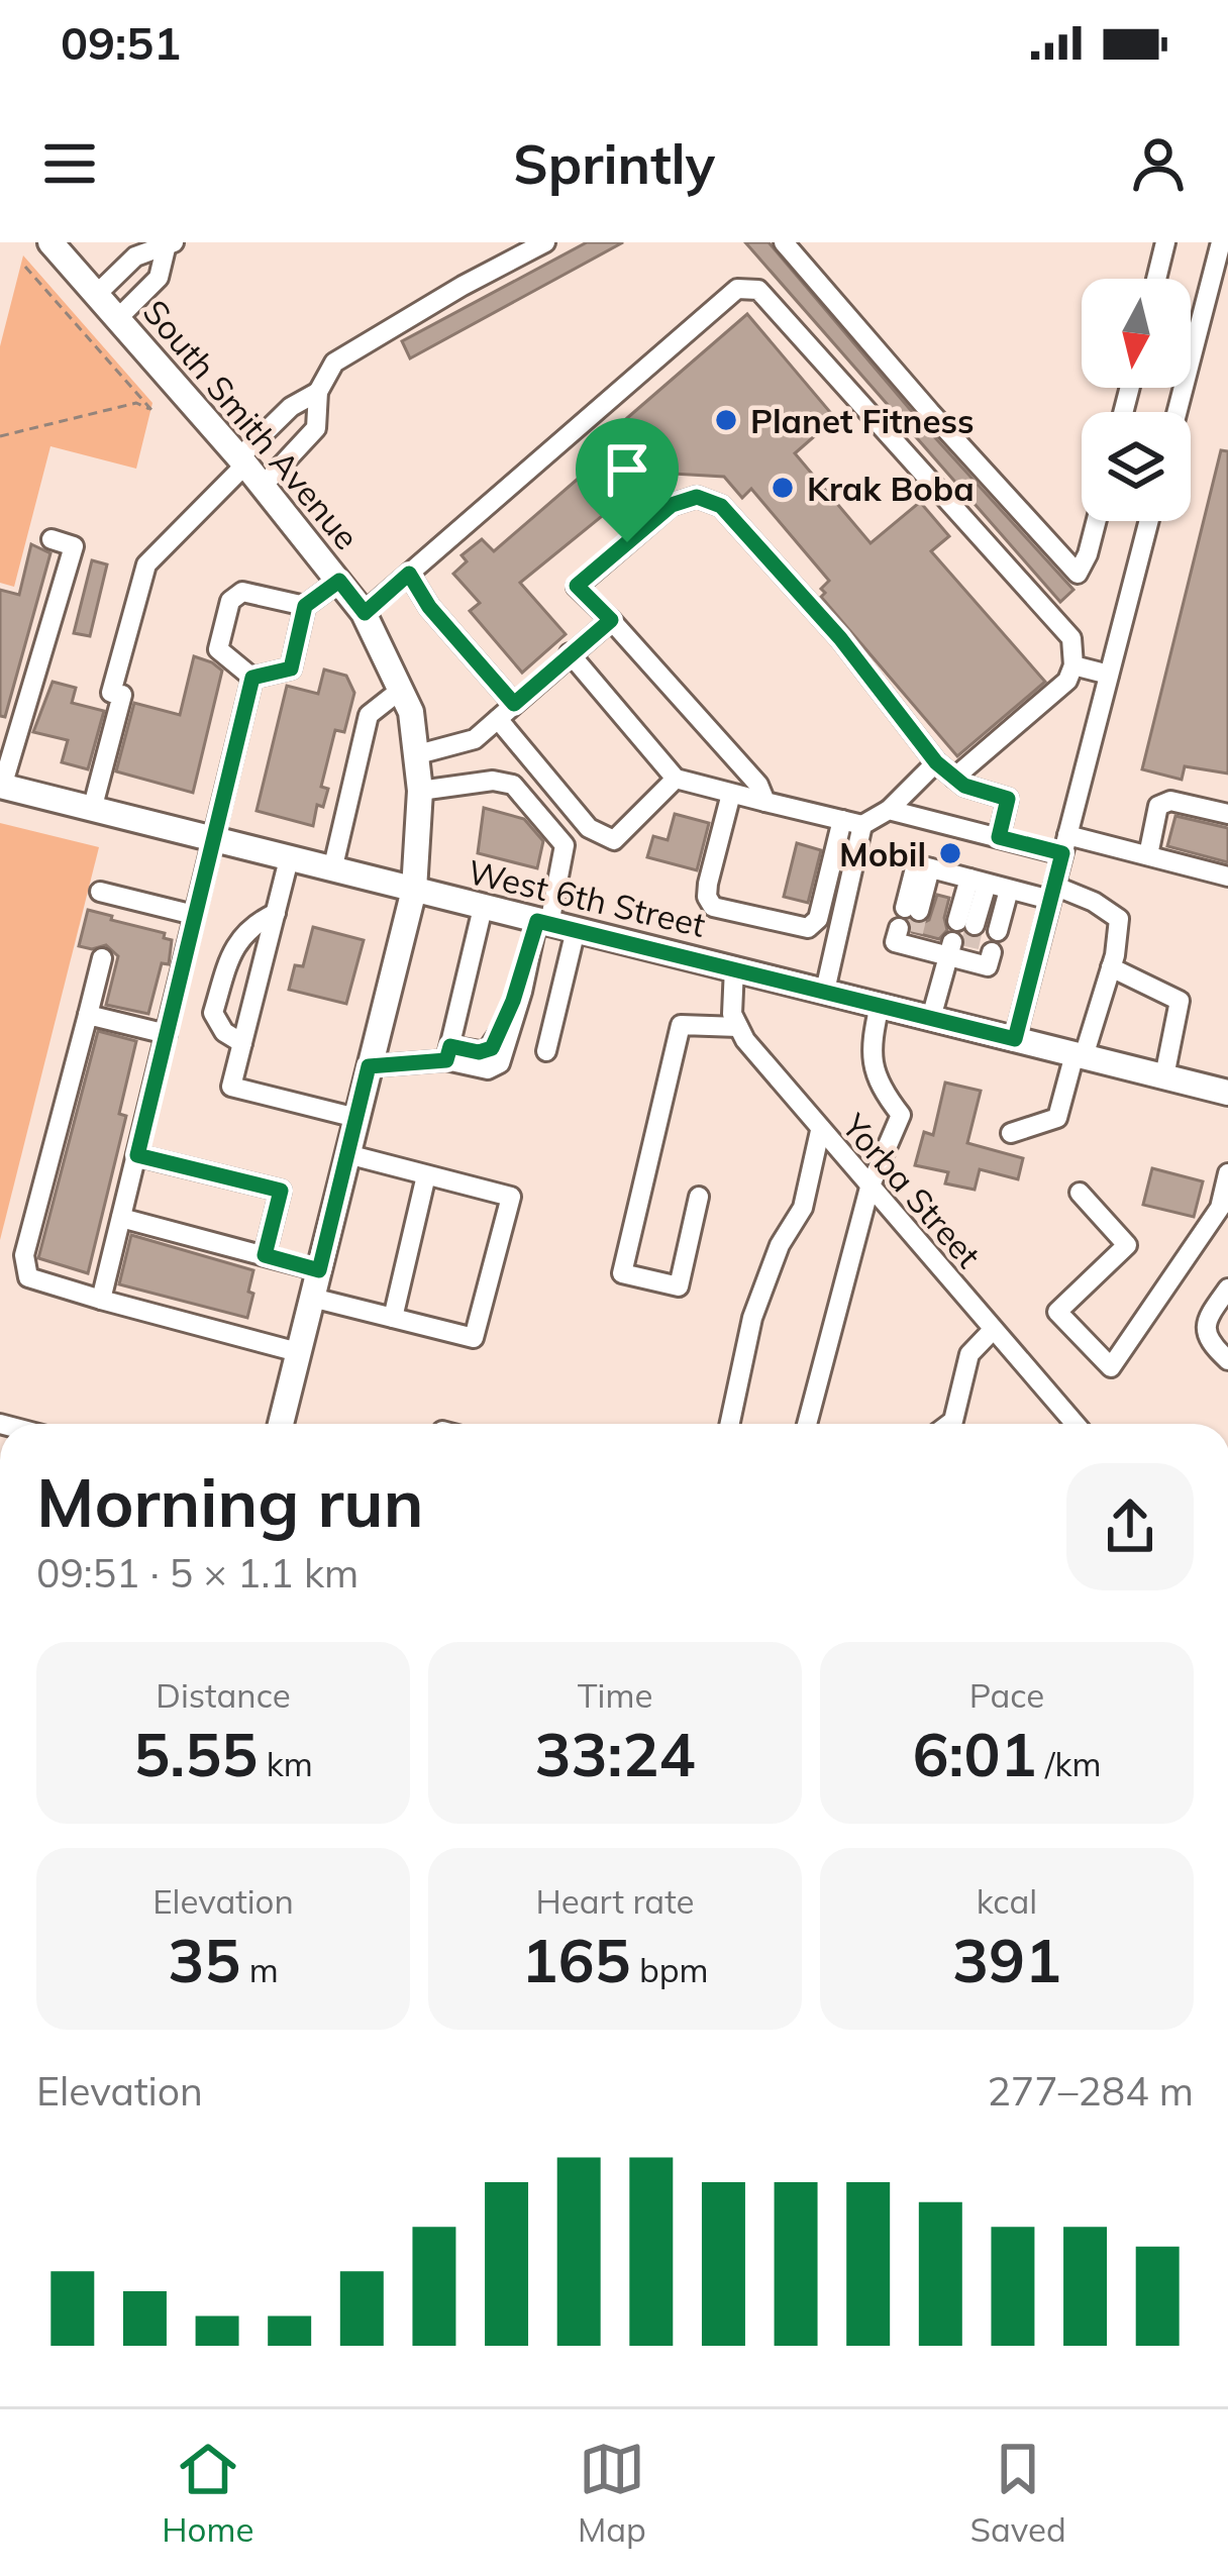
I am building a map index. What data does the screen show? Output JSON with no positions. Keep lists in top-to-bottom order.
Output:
{
  "streets": {
    "main road": ["South Smith Avenue", "West 6th Street"],
    "street": ["Yorba Street"]
  },
  "crossings": [
    ["South Smith Avenue", "West 6th Street"]
  ],
  "places": ["Planet Fitness", "Krak Boba", "Mobil"],
  "north": "bottom",
  "page": {
    "status": "09:51",
    "header": "Sprintly",
    "heading": ["Morning run", "09:51 · 5 × 1.1 km"],
    "stats": [
      ["Distance", "5.55 km"],
      ["Time", "33:24"],
      ["Pace", "6:01 /km"],
      ["Elevation", "35 m"],
      ["Heart rate", "165 bpm"],
      ["kcal", "391"]
    ],
    "chart": ["Elevation", "277–284 m"],
    "tabs": ["Home", "Map", "Saved"]
  }
}
